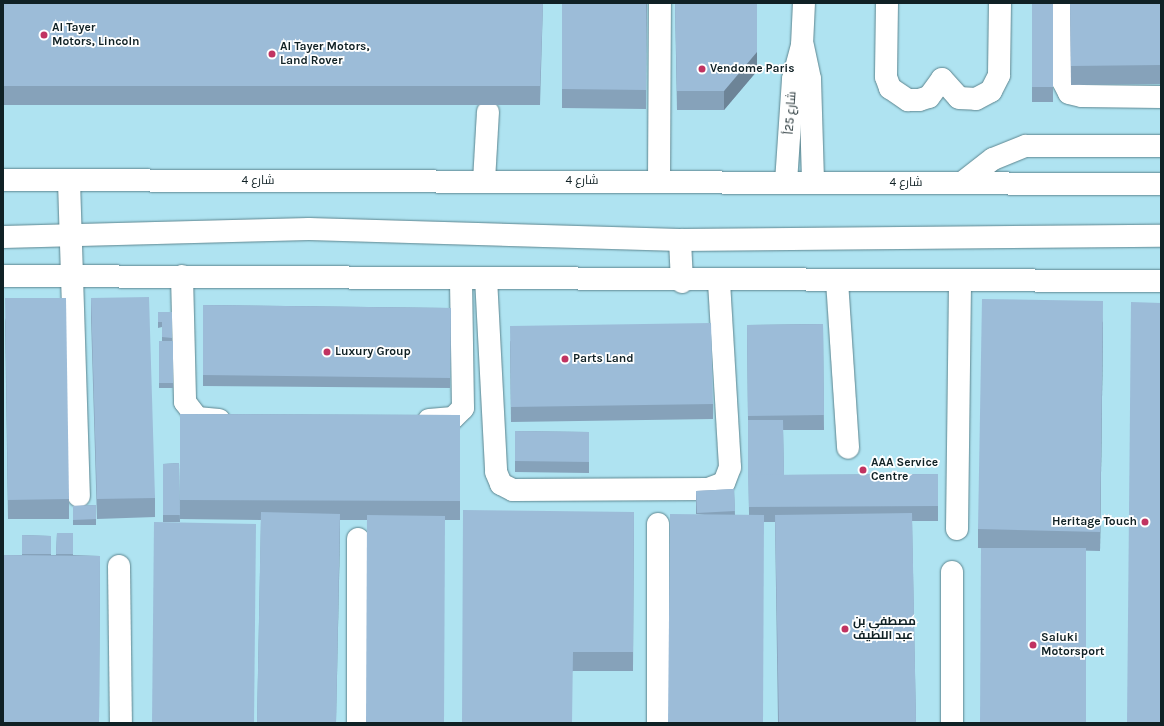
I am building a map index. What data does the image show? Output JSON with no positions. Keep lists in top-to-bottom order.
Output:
{
  "streets": {
    "street": ["شارع 25أ", "شارع 4"]
  },
  "crossings": [
    ["شارع 25أ", "شارع 4"]
  ],
  "places": [
    "Al Tayer Motors, Lincoln",
    "Al Tayer Motors, Land Rover",
    "Vendome Paris",
    "Luxury Group",
    "Parts Land",
    "AAA Service Centre",
    "Heritage Touch",
    "مصطفي بن عبد اللطيف",
    "Saluki Motorsport"
  ]
}
